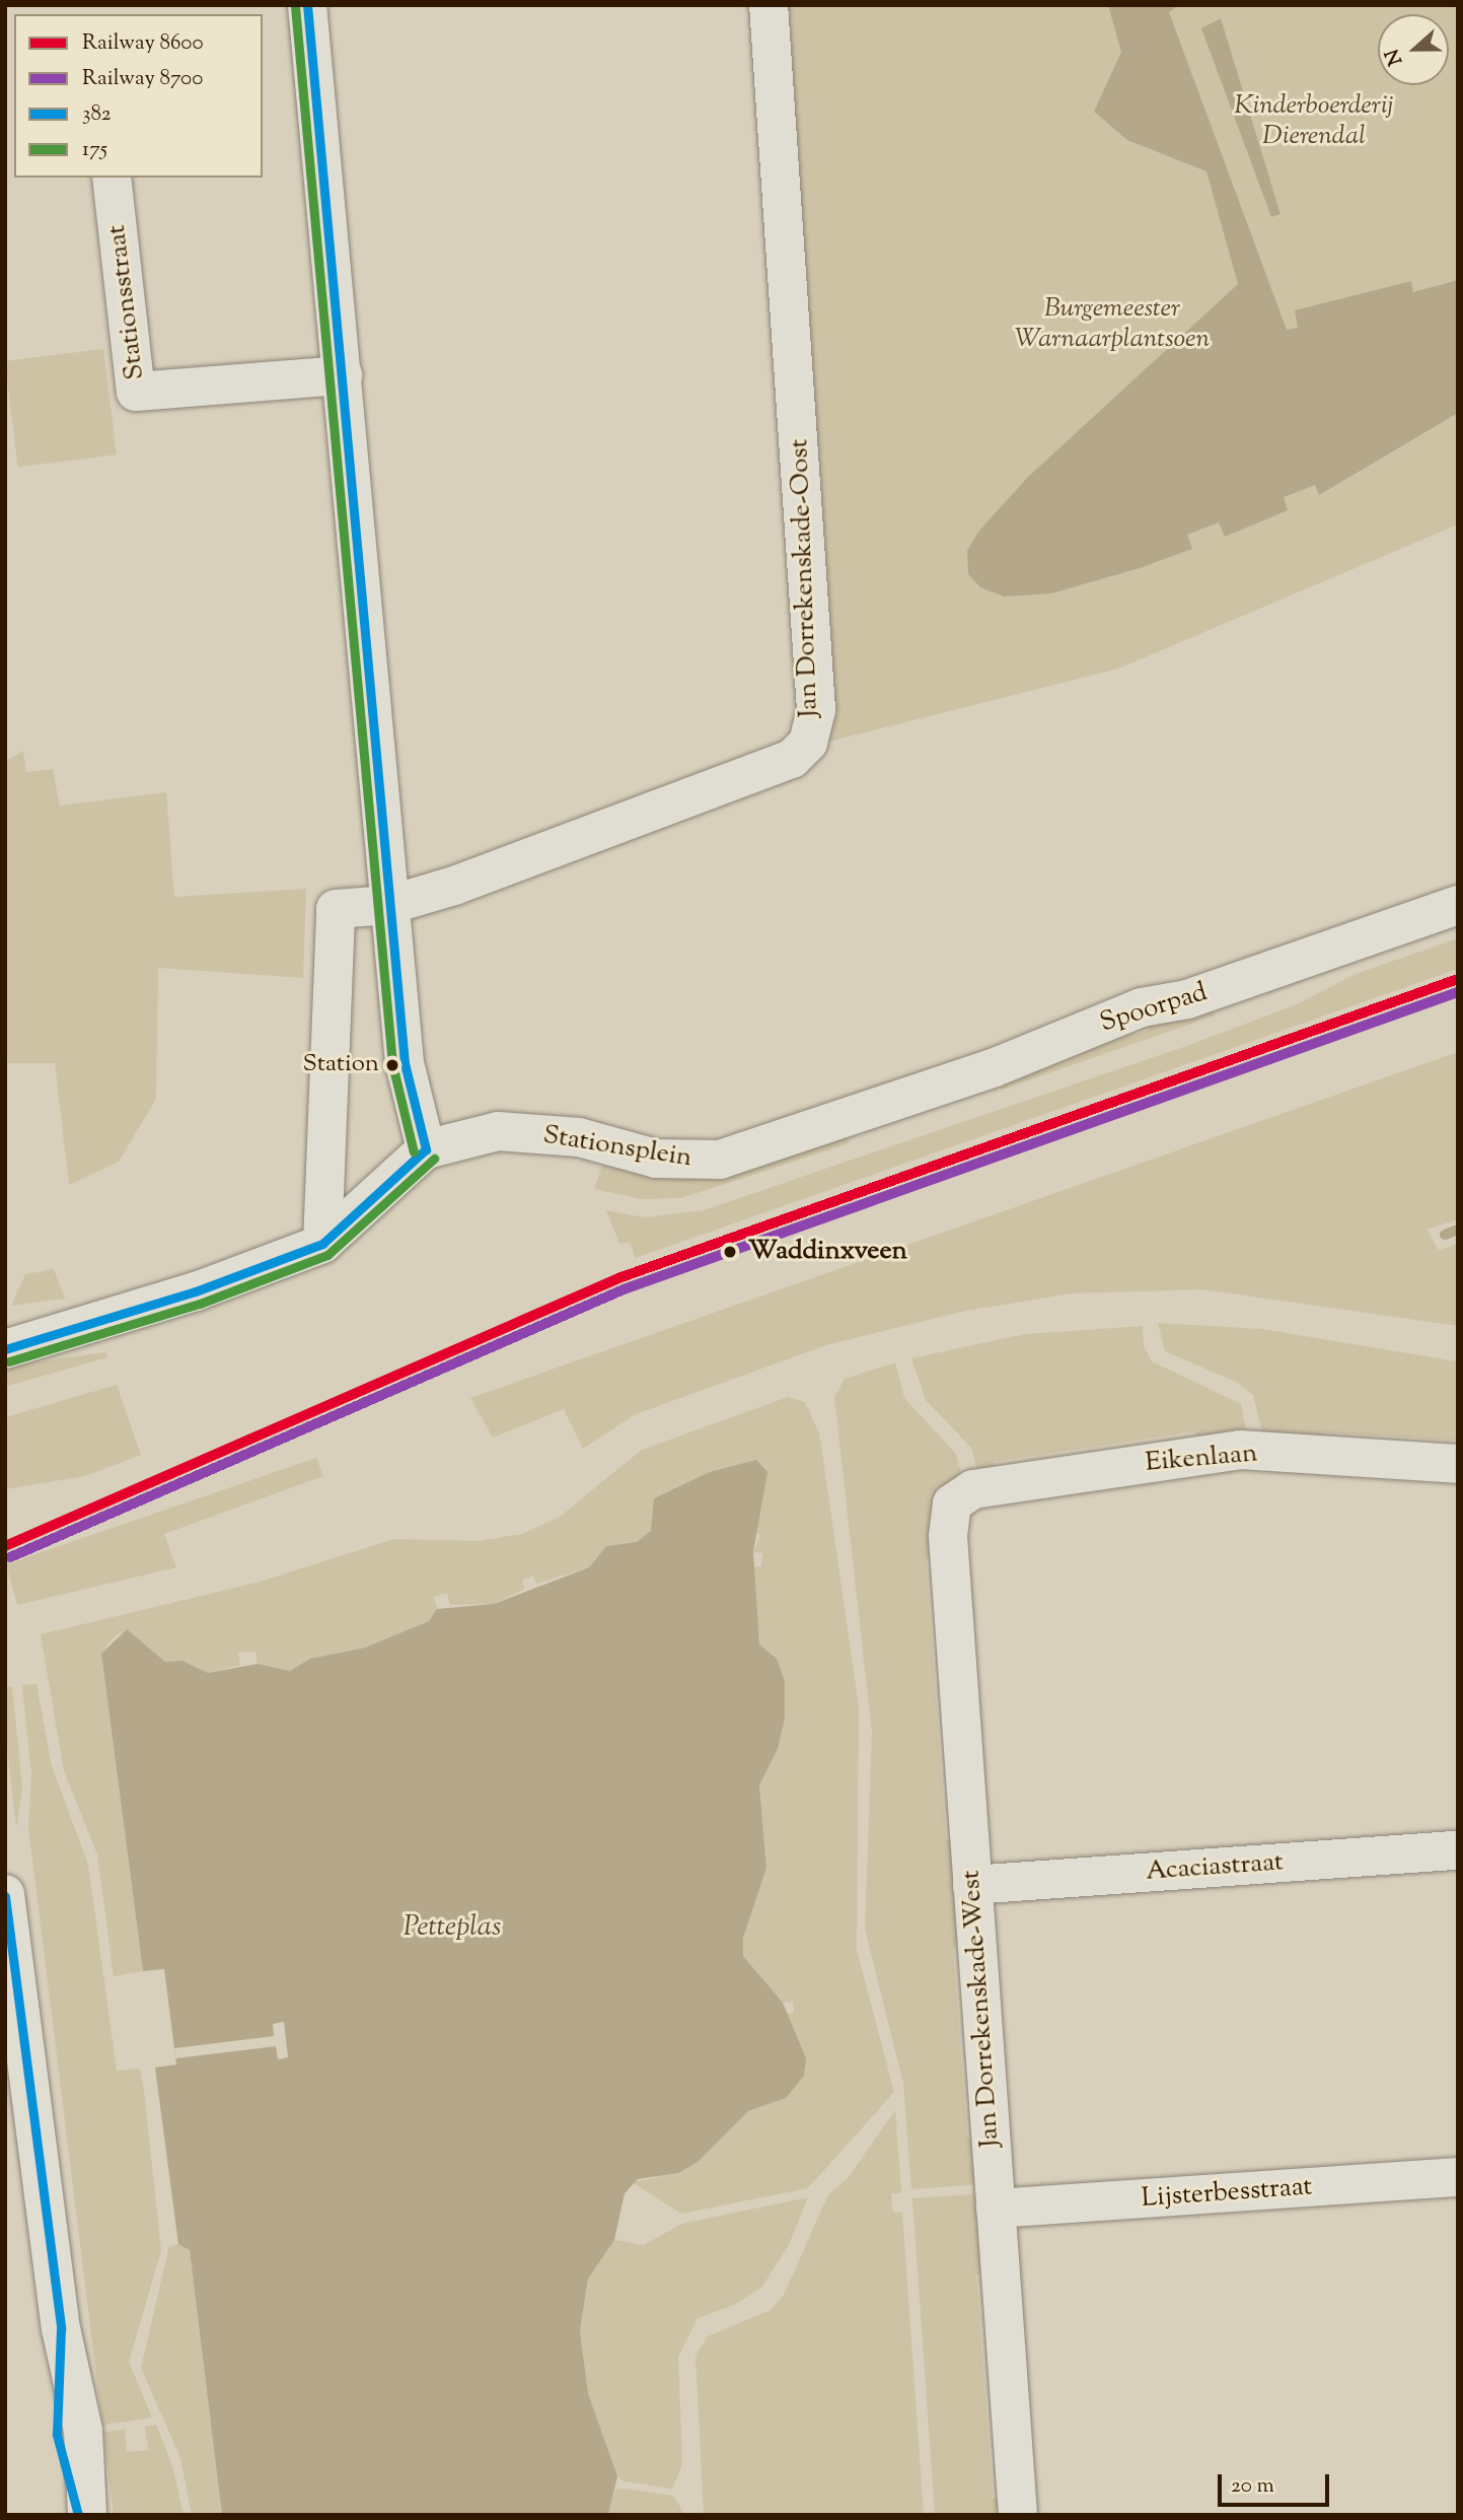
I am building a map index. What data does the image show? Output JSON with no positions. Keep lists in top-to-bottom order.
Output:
{
  "streets": {
    "street": [
      "Stationsstraat",
      "Jan Dorrekenskade-Oost",
      "Spoorpad",
      "Stationsplein",
      "Eikenlaan",
      "Acaciastraat",
      "Jan Dorrekenskade-West",
      "Lijsterbesstraat"
    ]
  },
  "crossings": [
    ["Spoorpad", "Stationsplein"],
    ["Eikenlaan", "Jan Dorrekenskade-West"],
    ["Acaciastraat", "Jan Dorrekenskade-West"],
    ["Jan Dorrekenskade-West", "Lijsterbesstraat"]
  ],
  "water": ["Petteplas"],
  "parks": ["Kinderboerderij Dierendal", "Burgemeester Warnaarplantsoen"],
  "places": ["Station", "Waddinxveen"],
  "lines": [
    "transit line 382",
    "transit line 175",
    "rail line 8600",
    "rail line 8700"
  ],
  "legend": [
    "Railway 8600",
    "Railway 8700",
    "382",
    "175"
  ],
  "scale_bar": "20 m",
  "north": "left"
}
